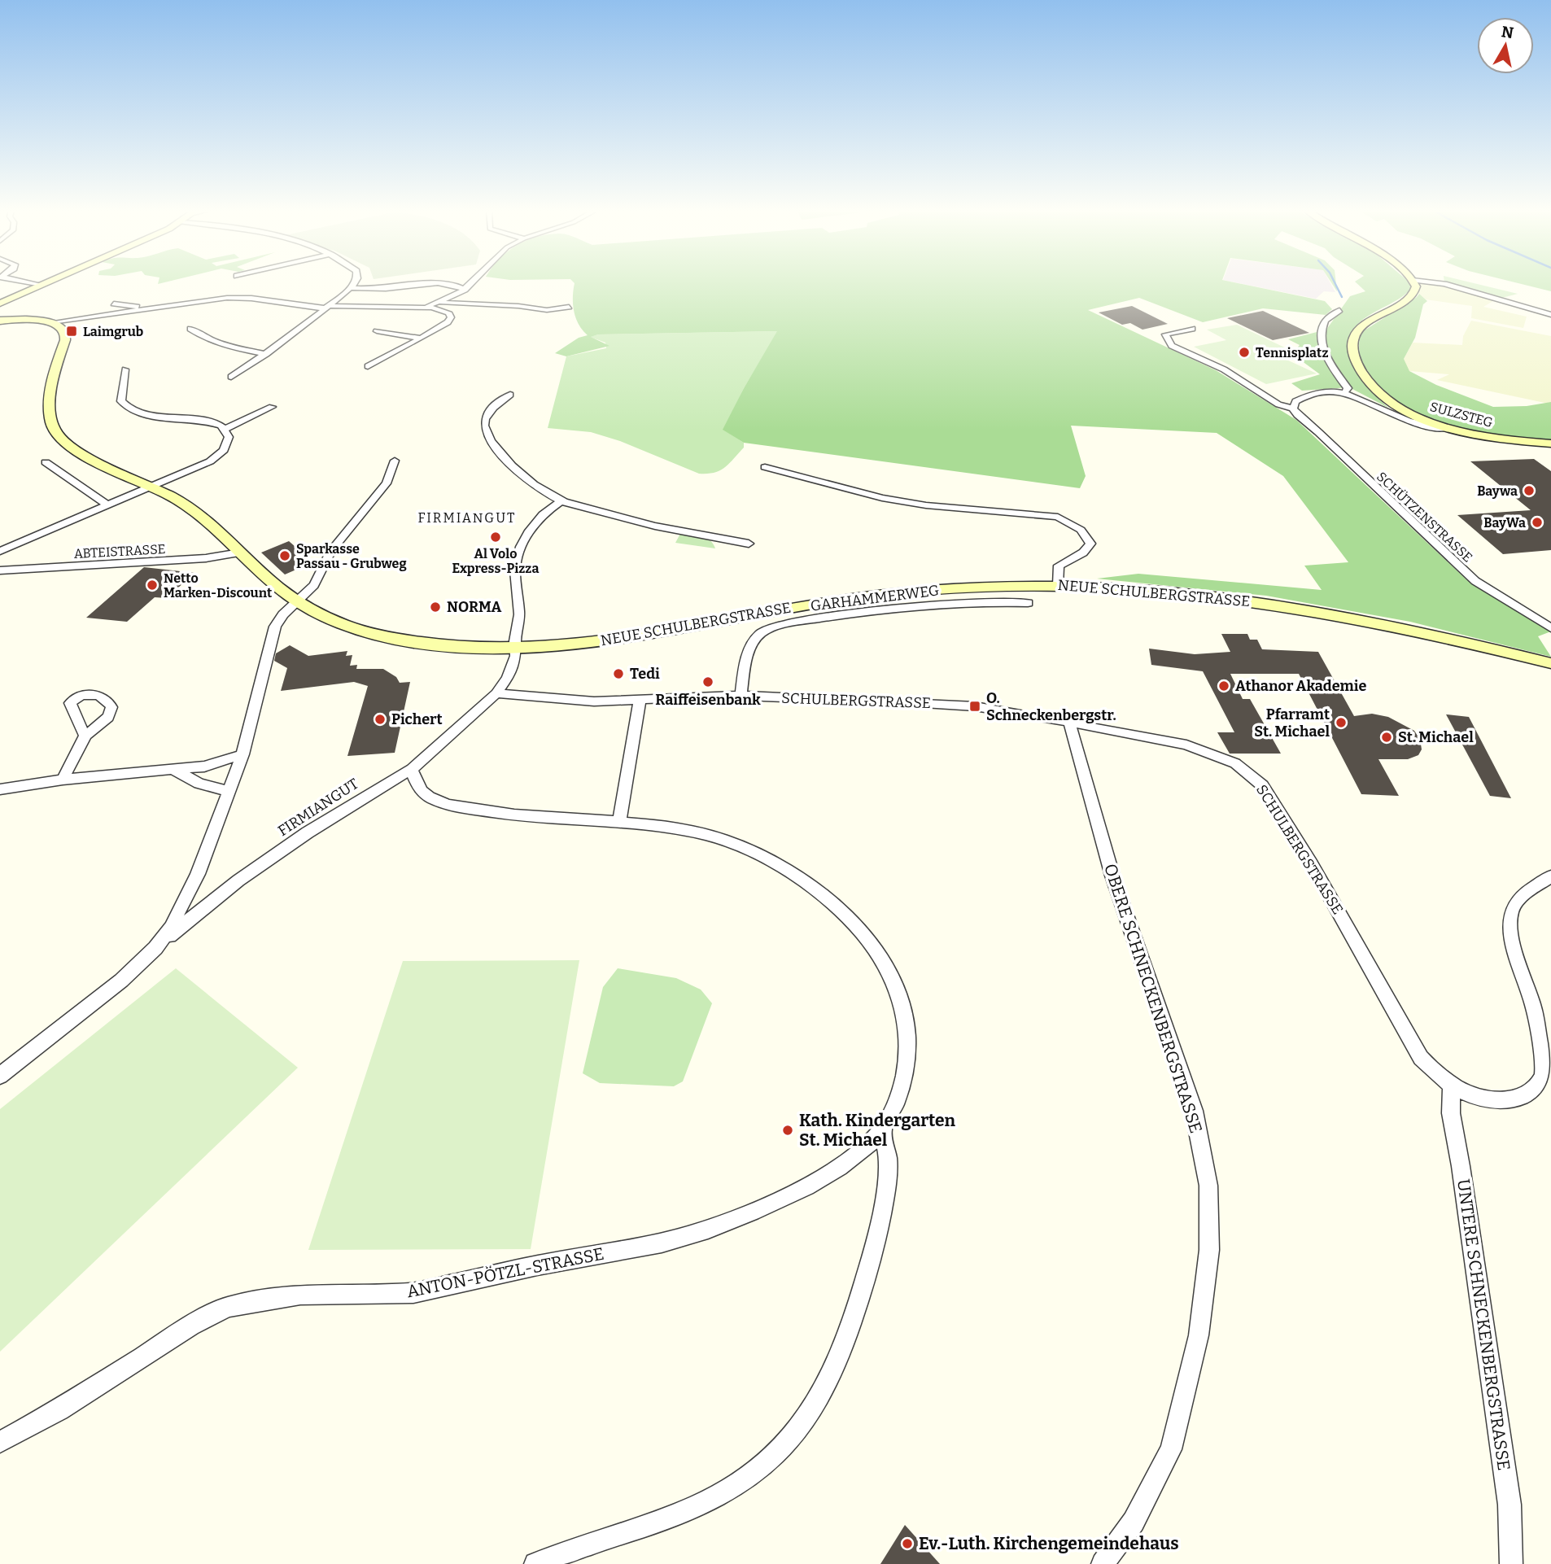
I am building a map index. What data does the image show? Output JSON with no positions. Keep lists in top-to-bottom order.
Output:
{
  "streets": {
    "street": [
      "SULZSTEG",
      "SCHÜTZENSTRASSE",
      "ABTEISTRASSE",
      "NEUE SCHULBERGSTRASSE",
      "GARHAMMERWEG",
      "SCHULBERGSTRASSE",
      "FIRMIANGUT",
      "OBERE SCHNECKENBERGSTRASSE",
      "ANTON-PÖTZL-STRASSE",
      "UNTERE SCHNECKENBERGSTRASSE"
    ]
  },
  "crossings": [
    ["GARHAMMERWEG", "SCHULBERGSTRASSE"],
    ["SCHULBERGSTRASSE", "FIRMIANGUT"],
    ["SCHULBERGSTRASSE", "OBERE SCHNECKENBERGSTRASSE"],
    ["SCHULBERGSTRASSE", "UNTERE SCHNECKENBERGSTRASSE"]
  ],
  "districts": ["FIRMIANGUT"],
  "places": {
    "transit": ["Laimgrub", "O. Schneckenbergstr."],
    "other": [
      "Tennisplatz",
      "Baywa",
      "BayWa",
      "Al Volo Express-Pizza",
      "Sparkasse Passau - Grubweg",
      "Netto Marken-Discount",
      "NORMA",
      "Tedi",
      "Raiffeisenbank",
      "Athanor Akademie",
      "Pichert",
      "Pfarramt St. Michael",
      "St. Michael",
      "Kath. Kindergarten St. Michael",
      "Ev.-Luth. Kirchengemeindehaus"
    ]
  },
  "north": "top"
}
